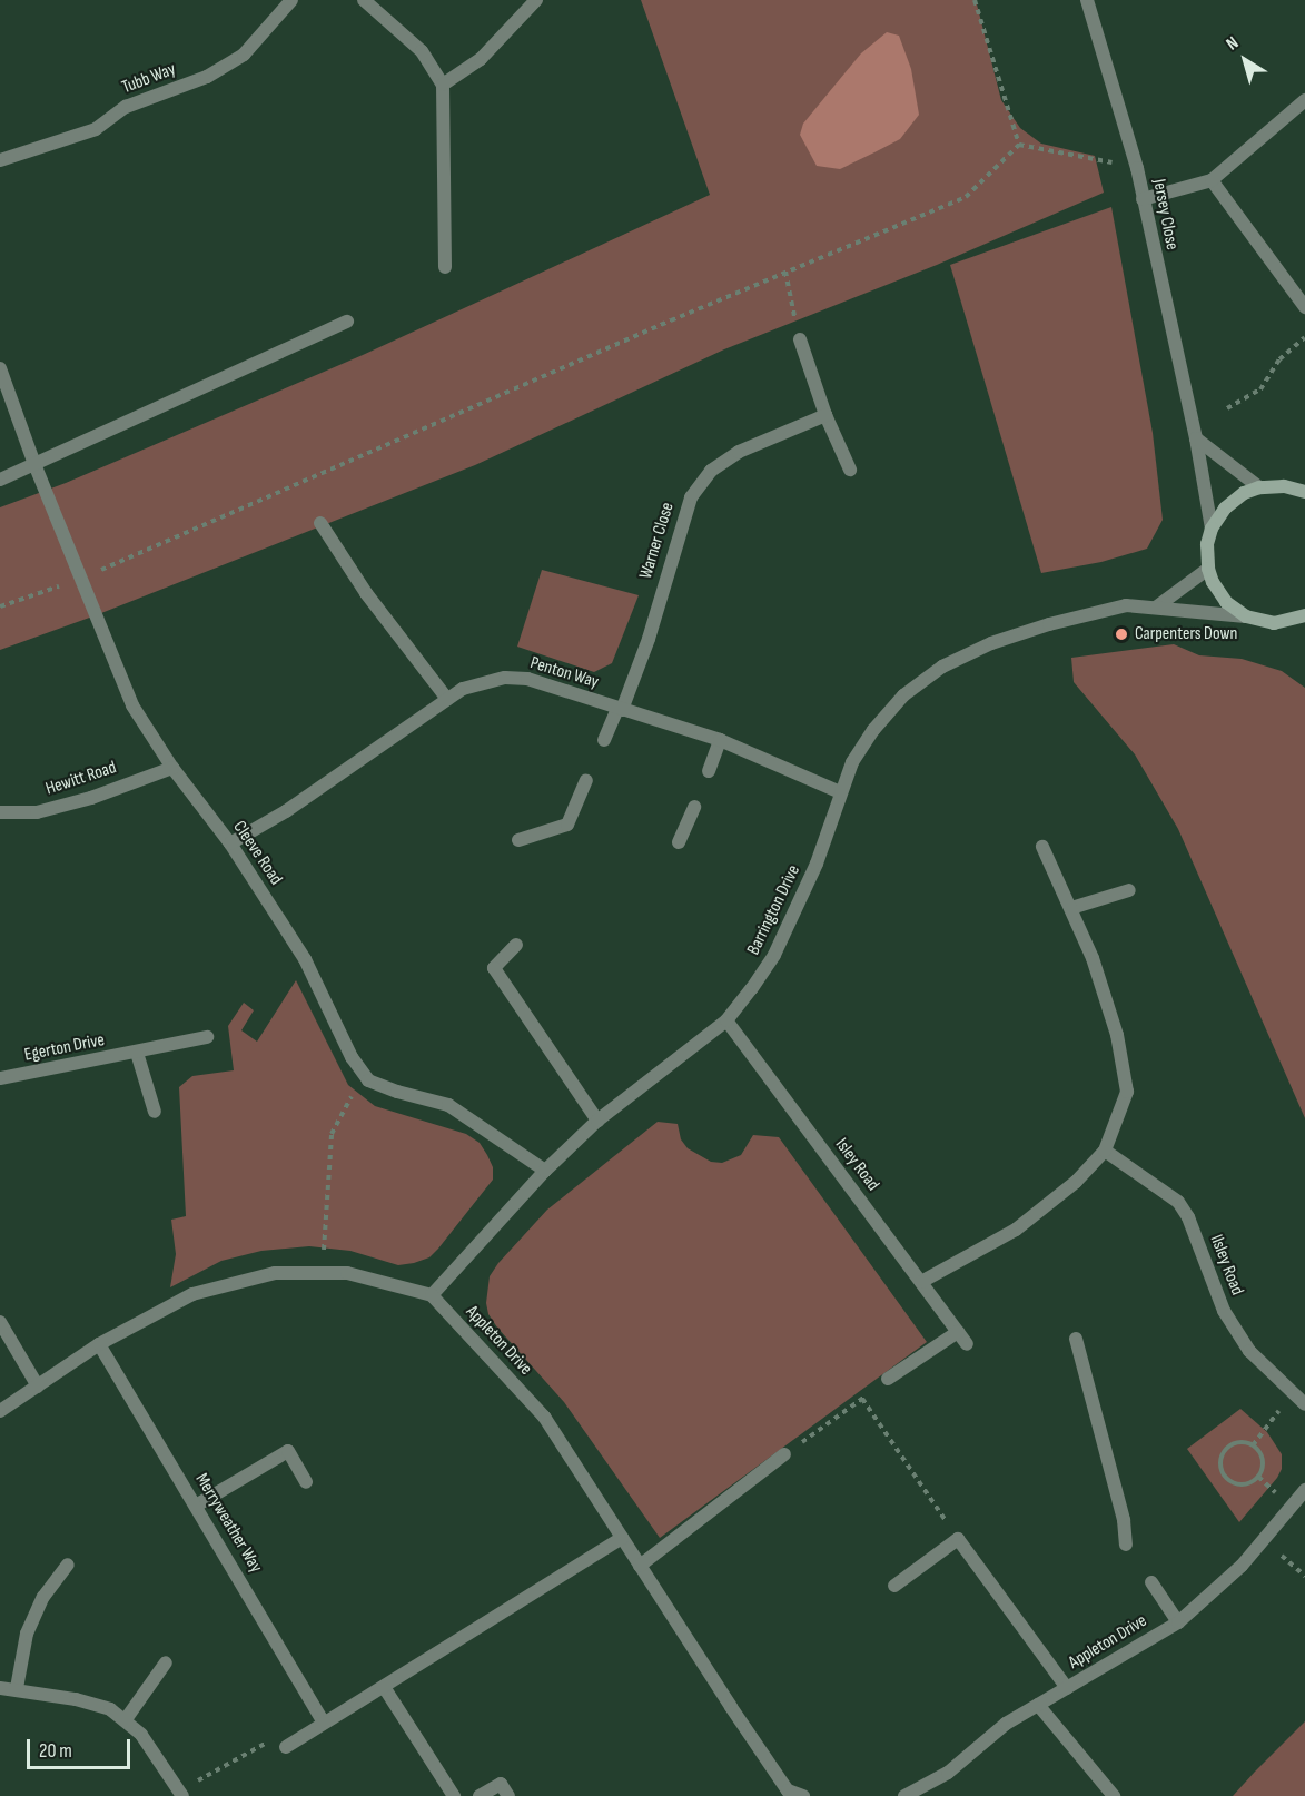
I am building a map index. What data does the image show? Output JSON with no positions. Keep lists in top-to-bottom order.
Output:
{
  "streets": {
    "street": [
      "Tubb Way",
      "Jersey Close",
      "Warner Close",
      "Penton Way",
      "Hewitt Road",
      "Cleeve Road",
      "Barrington Drive",
      "Egerton Drive",
      "Isley Road",
      "Ilsley Road",
      "Appleton Drive",
      "Merryweather Way"
    ]
  },
  "crossings": [
    ["Warner Close", "Penton Way"],
    ["Penton Way", "Cleeve Road"],
    ["Penton Way", "Barrington Drive"],
    ["Hewitt Road", "Cleeve Road"],
    ["Barrington Drive", "Isley Road"],
    ["Barrington Drive", "Appleton Drive"]
  ],
  "places": ["Carpenters Down"],
  "scale_bar": "20 m",
  "north": "top left"
}
